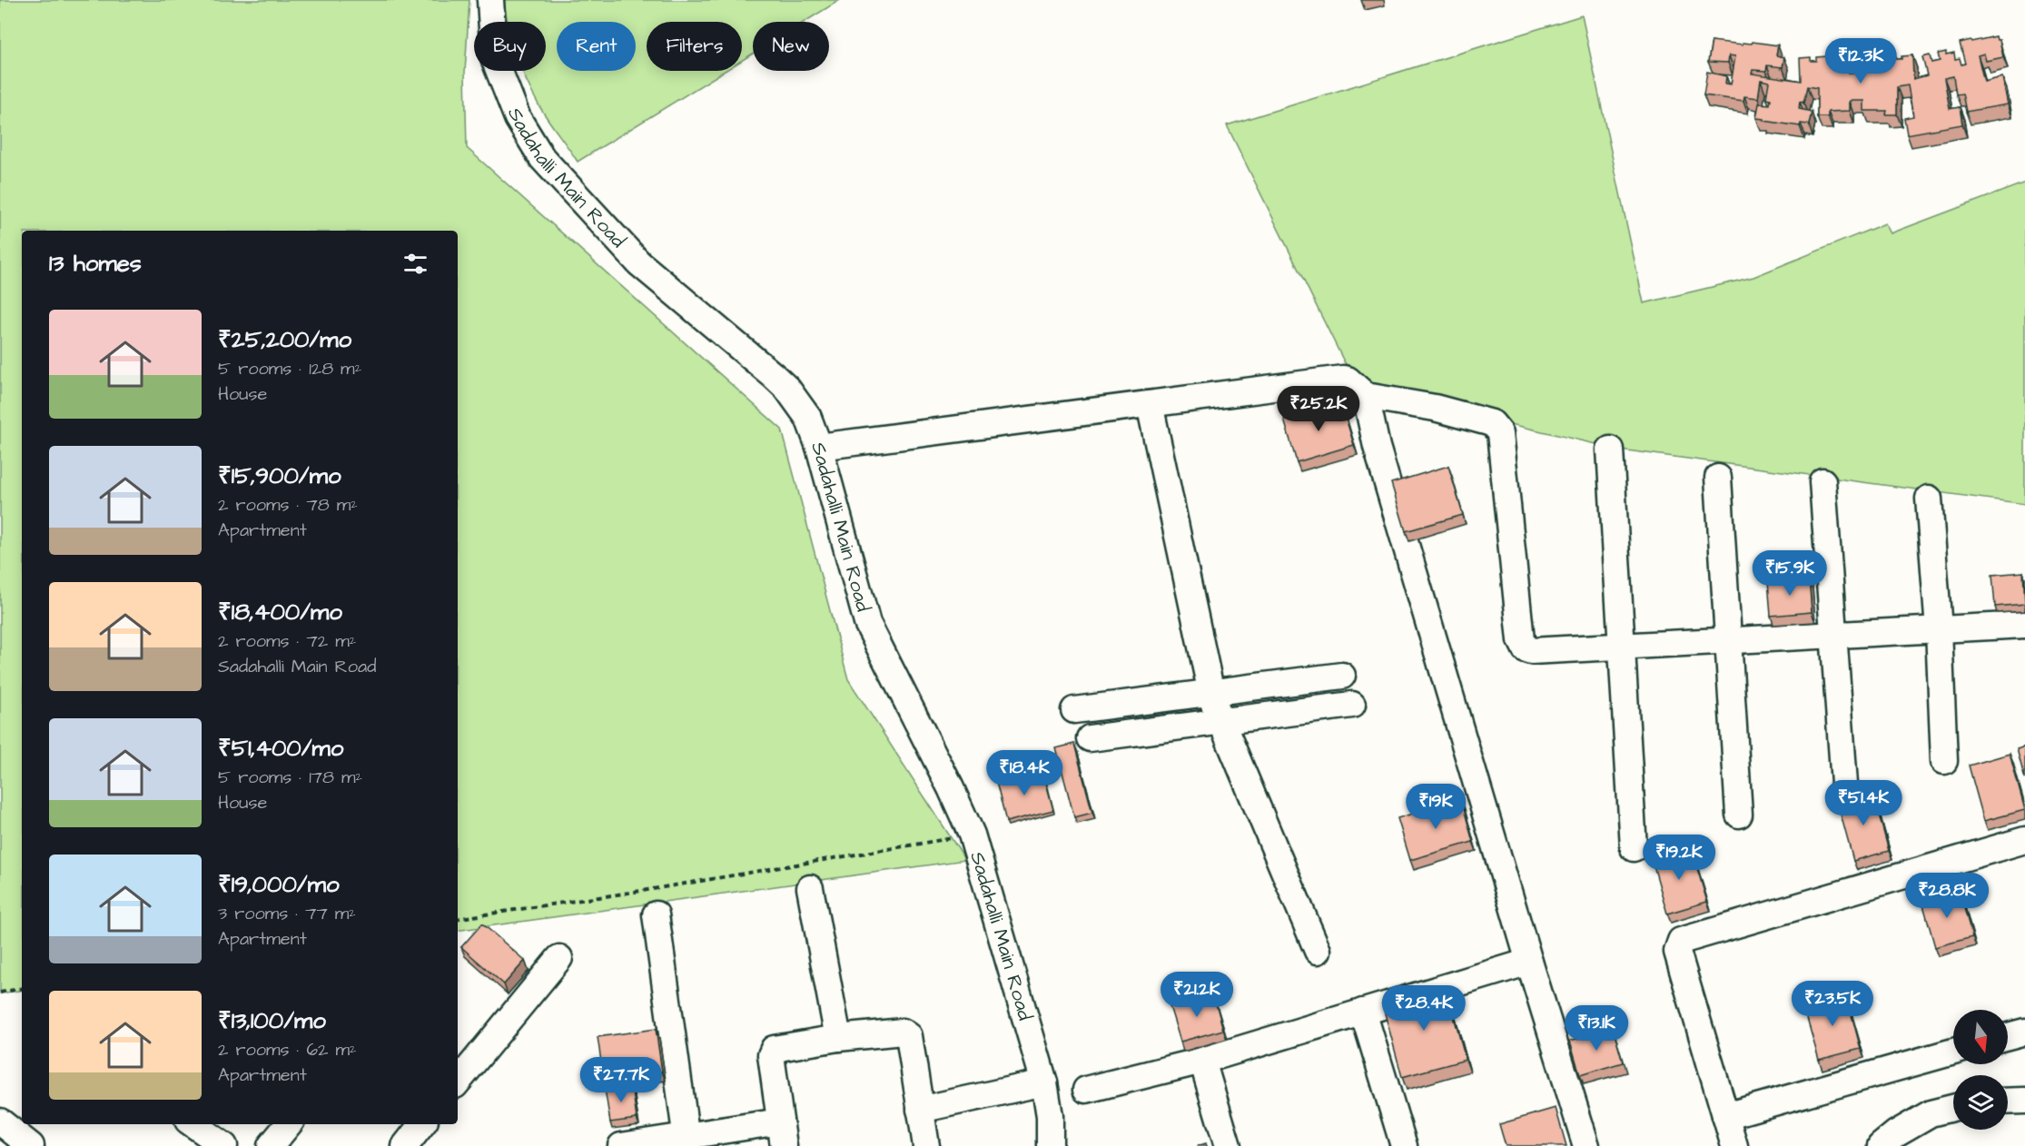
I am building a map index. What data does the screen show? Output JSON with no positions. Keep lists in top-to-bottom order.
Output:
{
  "streets": {
    "street": ["Sadahalli Main Road"]
  },
  "north": "bottom",
  "page": {
    "chip": [
      "Buy",
      "Rent",
      "Filters",
      "New"
    ],
    "price": [
      "₹12.3K",
      "₹25.2K",
      "₹15.9K",
      "₹18.4K",
      "₹51.4K",
      "₹19K",
      "₹19.2K",
      "₹28.8K",
      "₹21.2K",
      "₹23.5K",
      "₹28.4K",
      "₹13.1K",
      "₹27.7K"
    ],
    "heading": "13 homes",
    "list": [
      {
        "name": "₹25,200/mo",
        "note": "5 rooms · 128 m² · House"
      },
      {
        "name": "₹15,900/mo",
        "note": "2 rooms · 78 m² · Apartment"
      },
      {
        "name": "₹18,400/mo",
        "note": "2 rooms · 72 m² · Sadahalli Main Road"
      },
      {
        "name": "₹51,400/mo",
        "note": "5 rooms · 178 m² · House"
      },
      {
        "name": "₹19,000/mo",
        "note": "3 rooms · 77 m² · Apartment"
      },
      {
        "name": "₹13,100/mo",
        "note": "2 rooms · 62 m² · Apartment"
      }
    ]
  }
}
